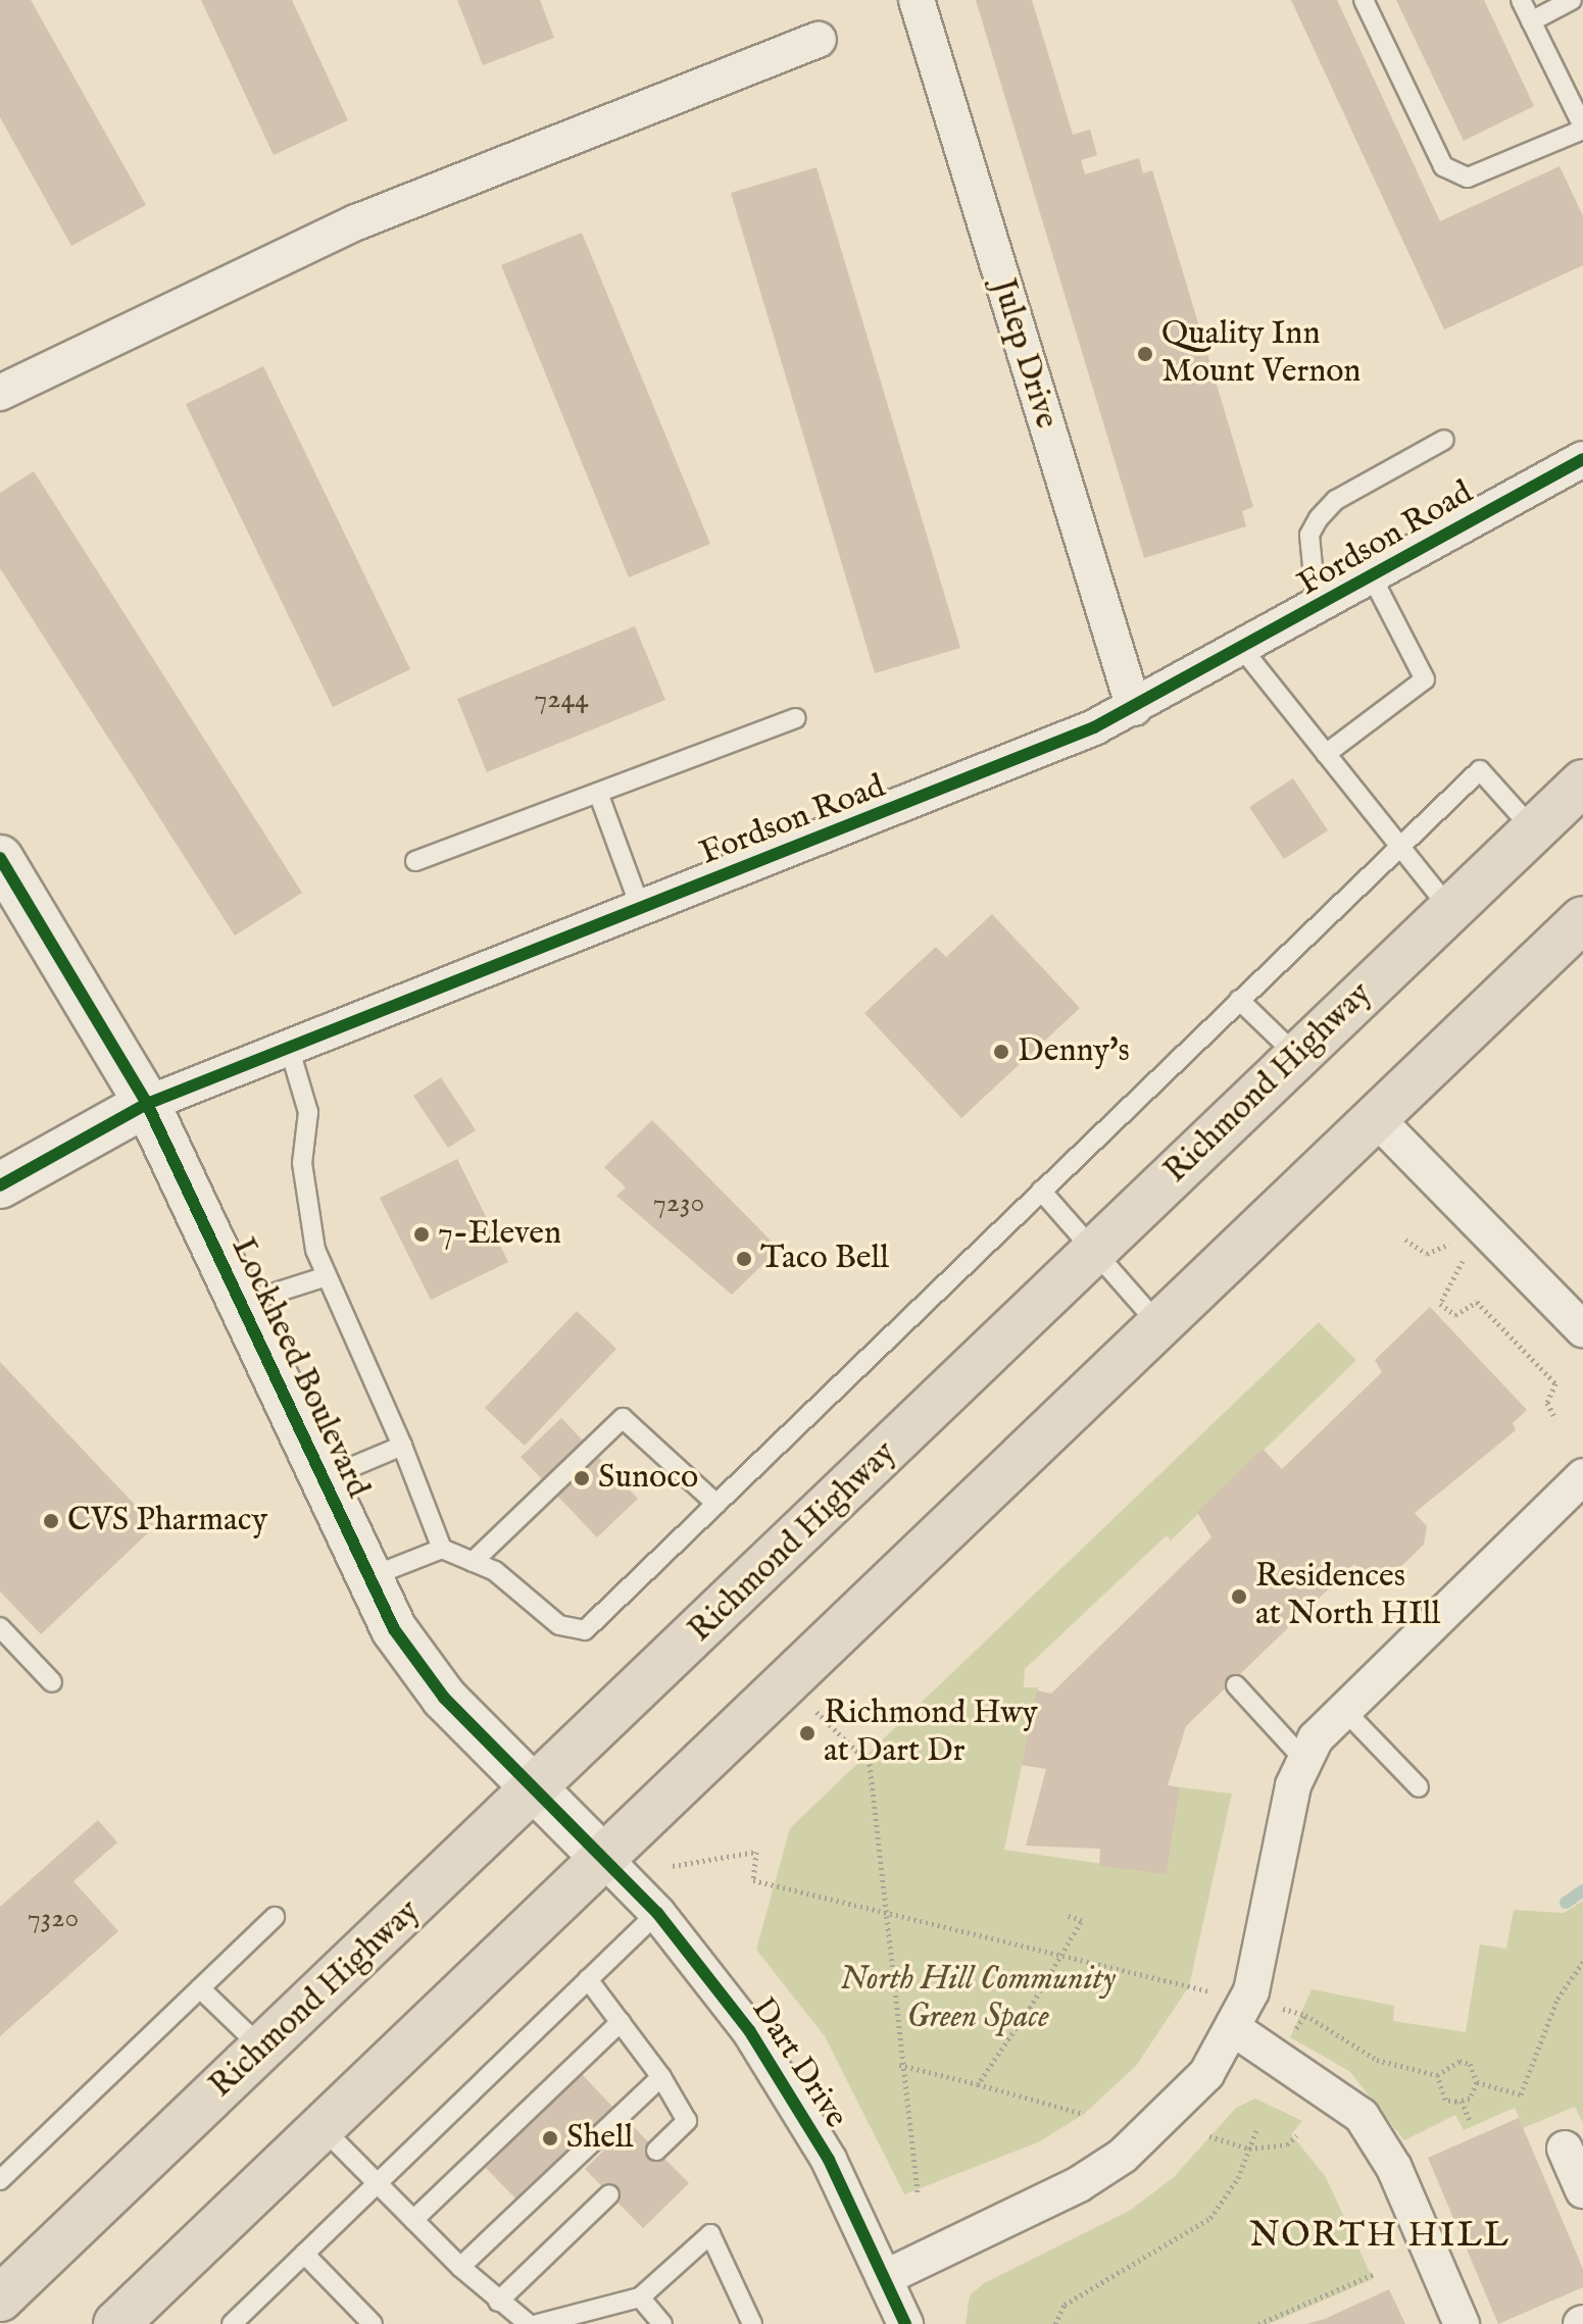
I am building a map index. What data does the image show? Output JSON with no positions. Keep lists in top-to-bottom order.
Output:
{
  "streets": {
    "highway": ["Richmond Highway"],
    "street": [
      "Julep Drive",
      "Fordson Road",
      "Lockheed Boulevard",
      "Dart Drive"
    ]
  },
  "crossings": [
    ["Julep Drive", "Fordson Road"],
    ["Fordson Road", "Lockheed Boulevard"],
    ["Richmond Highway", "Lockheed Boulevard"],
    ["Lockheed Boulevard", "Dart Drive"]
  ],
  "districts": ["NORTH HILL"],
  "parks": ["North Hill Community Green Space"],
  "places": [
    "Quality Inn Mount Vernon",
    "Denny's",
    "7-Eleven",
    "Taco Bell",
    "Sunoco",
    "CVS Pharmacy",
    "Residences at North HIll",
    "Richmond Hwy at Dart Dr",
    "Shell"
  ],
  "house_numbers": ["7244", "7230", "7320"]
}
